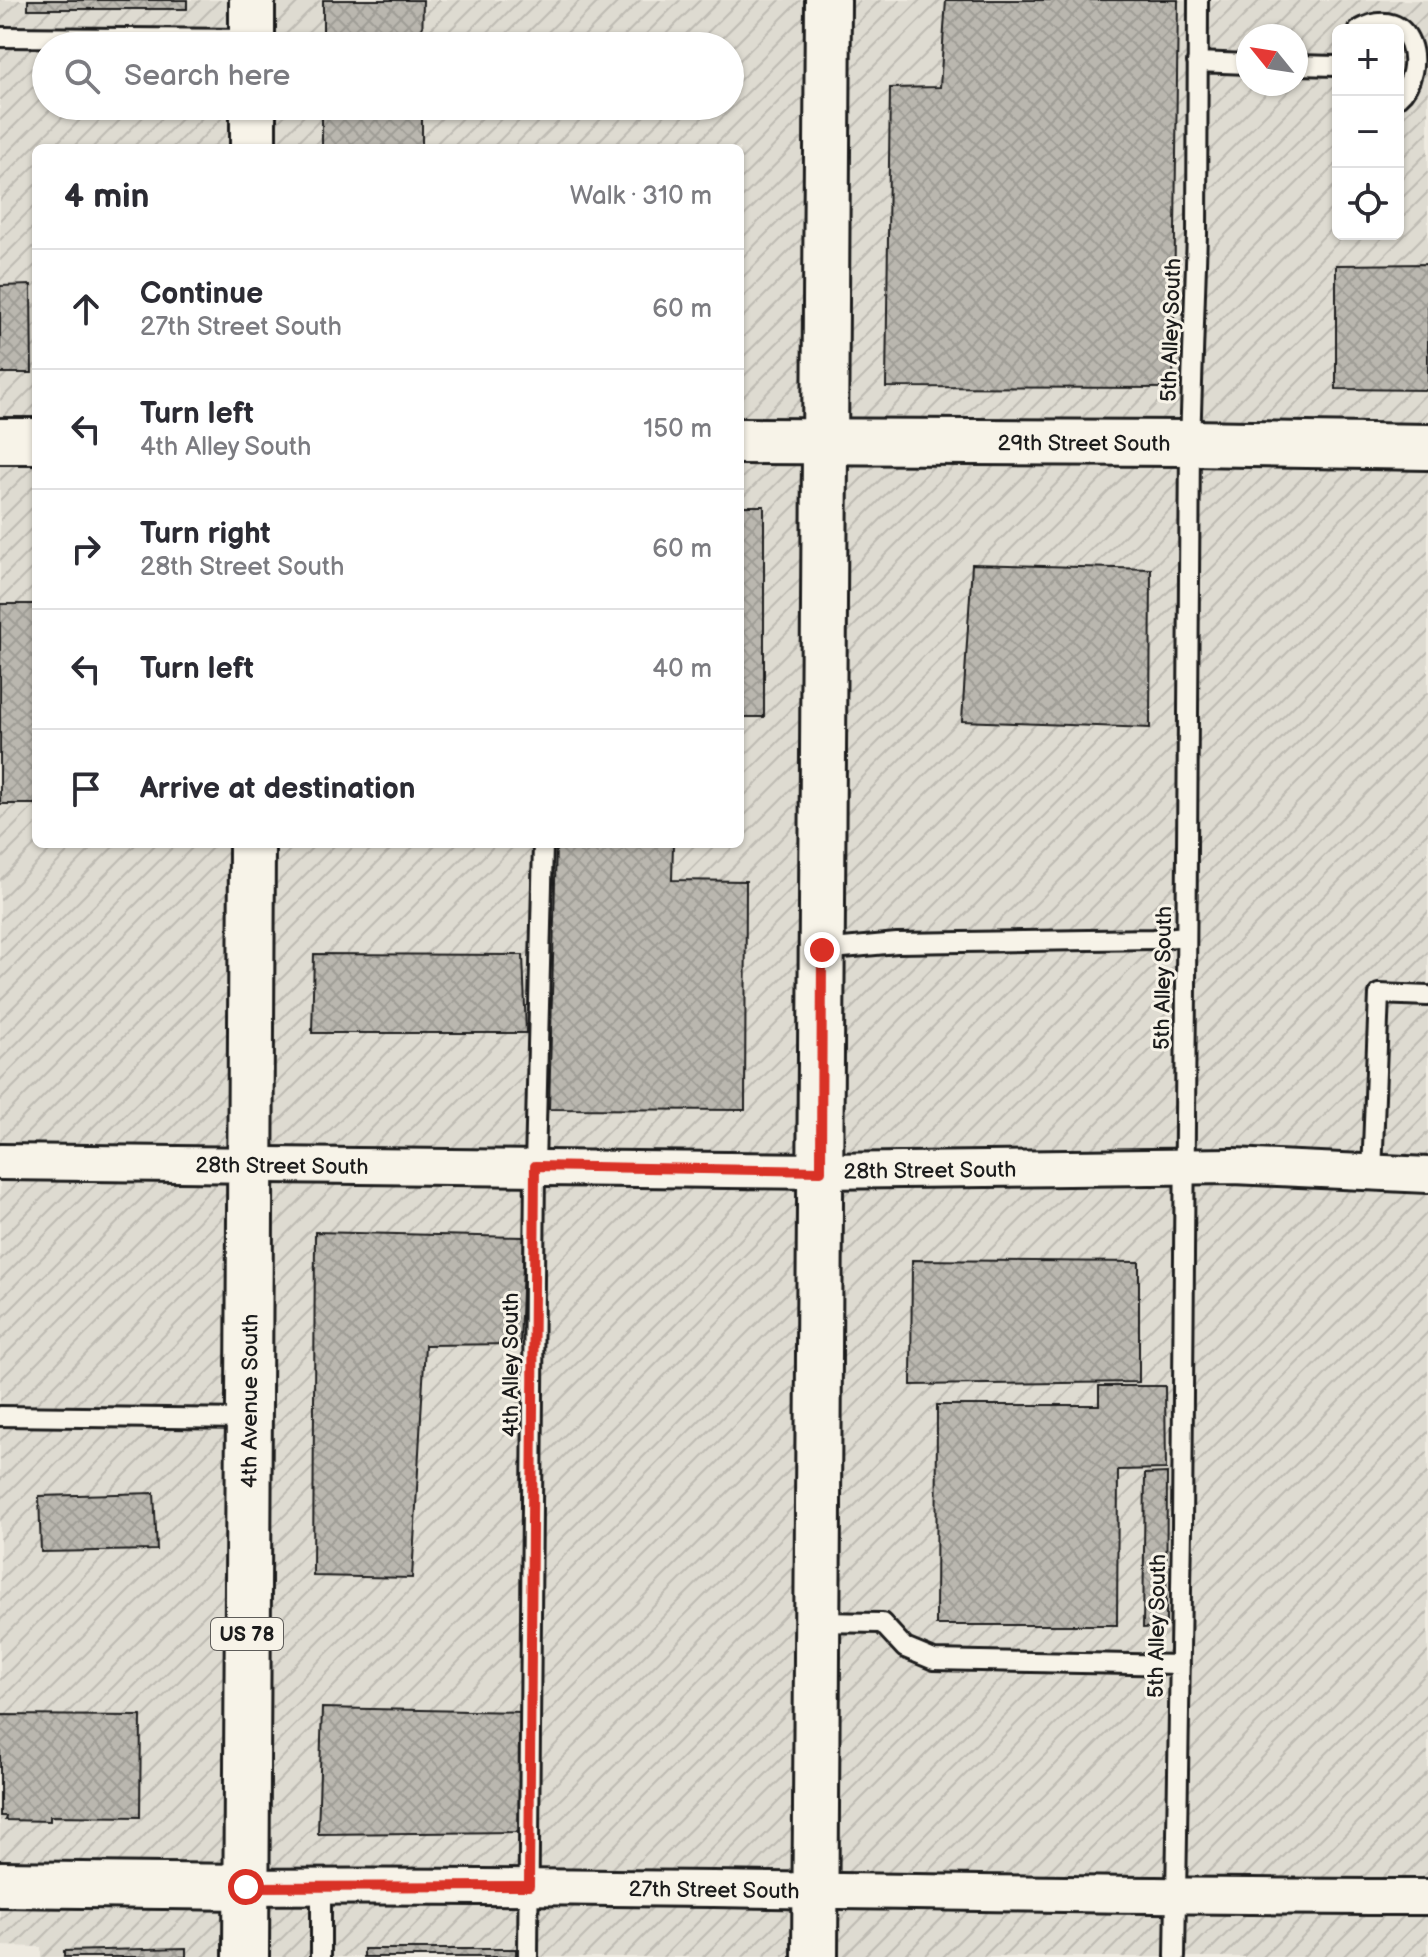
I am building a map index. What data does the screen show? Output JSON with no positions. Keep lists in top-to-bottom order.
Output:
{
  "streets": {
    "street": [
      "29th Street South",
      "28th Street South",
      "4th Avenue South",
      "US 78",
      "27th Street South"
    ],
    "lane": ["5th Alley South", "4th Alley South"]
  },
  "crossings": [
    ["5th Alley South", "29th Street South"],
    ["5th Alley South", "28th Street South"],
    ["5th Alley South", "27th Street South"],
    ["28th Street South", "4th Alley South"],
    ["28th Street South", "4th Avenue South"],
    ["4th Alley South", "27th Street South"],
    ["4th Avenue South", "27th Street South"]
  ],
  "north": "top left",
  "page": {
    "map_buttons": ["+", "−"],
    "search": "Search here",
    "heading": ["4 min", "Walk · 310 m"],
    "list": [
      ["Continue", "27th Street South", "60 m"],
      ["Turn left", "4th Alley South", "150 m"],
      ["Turn right", "28th Street South", "60 m"],
      ["Turn left", "40 m"],
      "Arrive at destination"
    ]
  }
}
